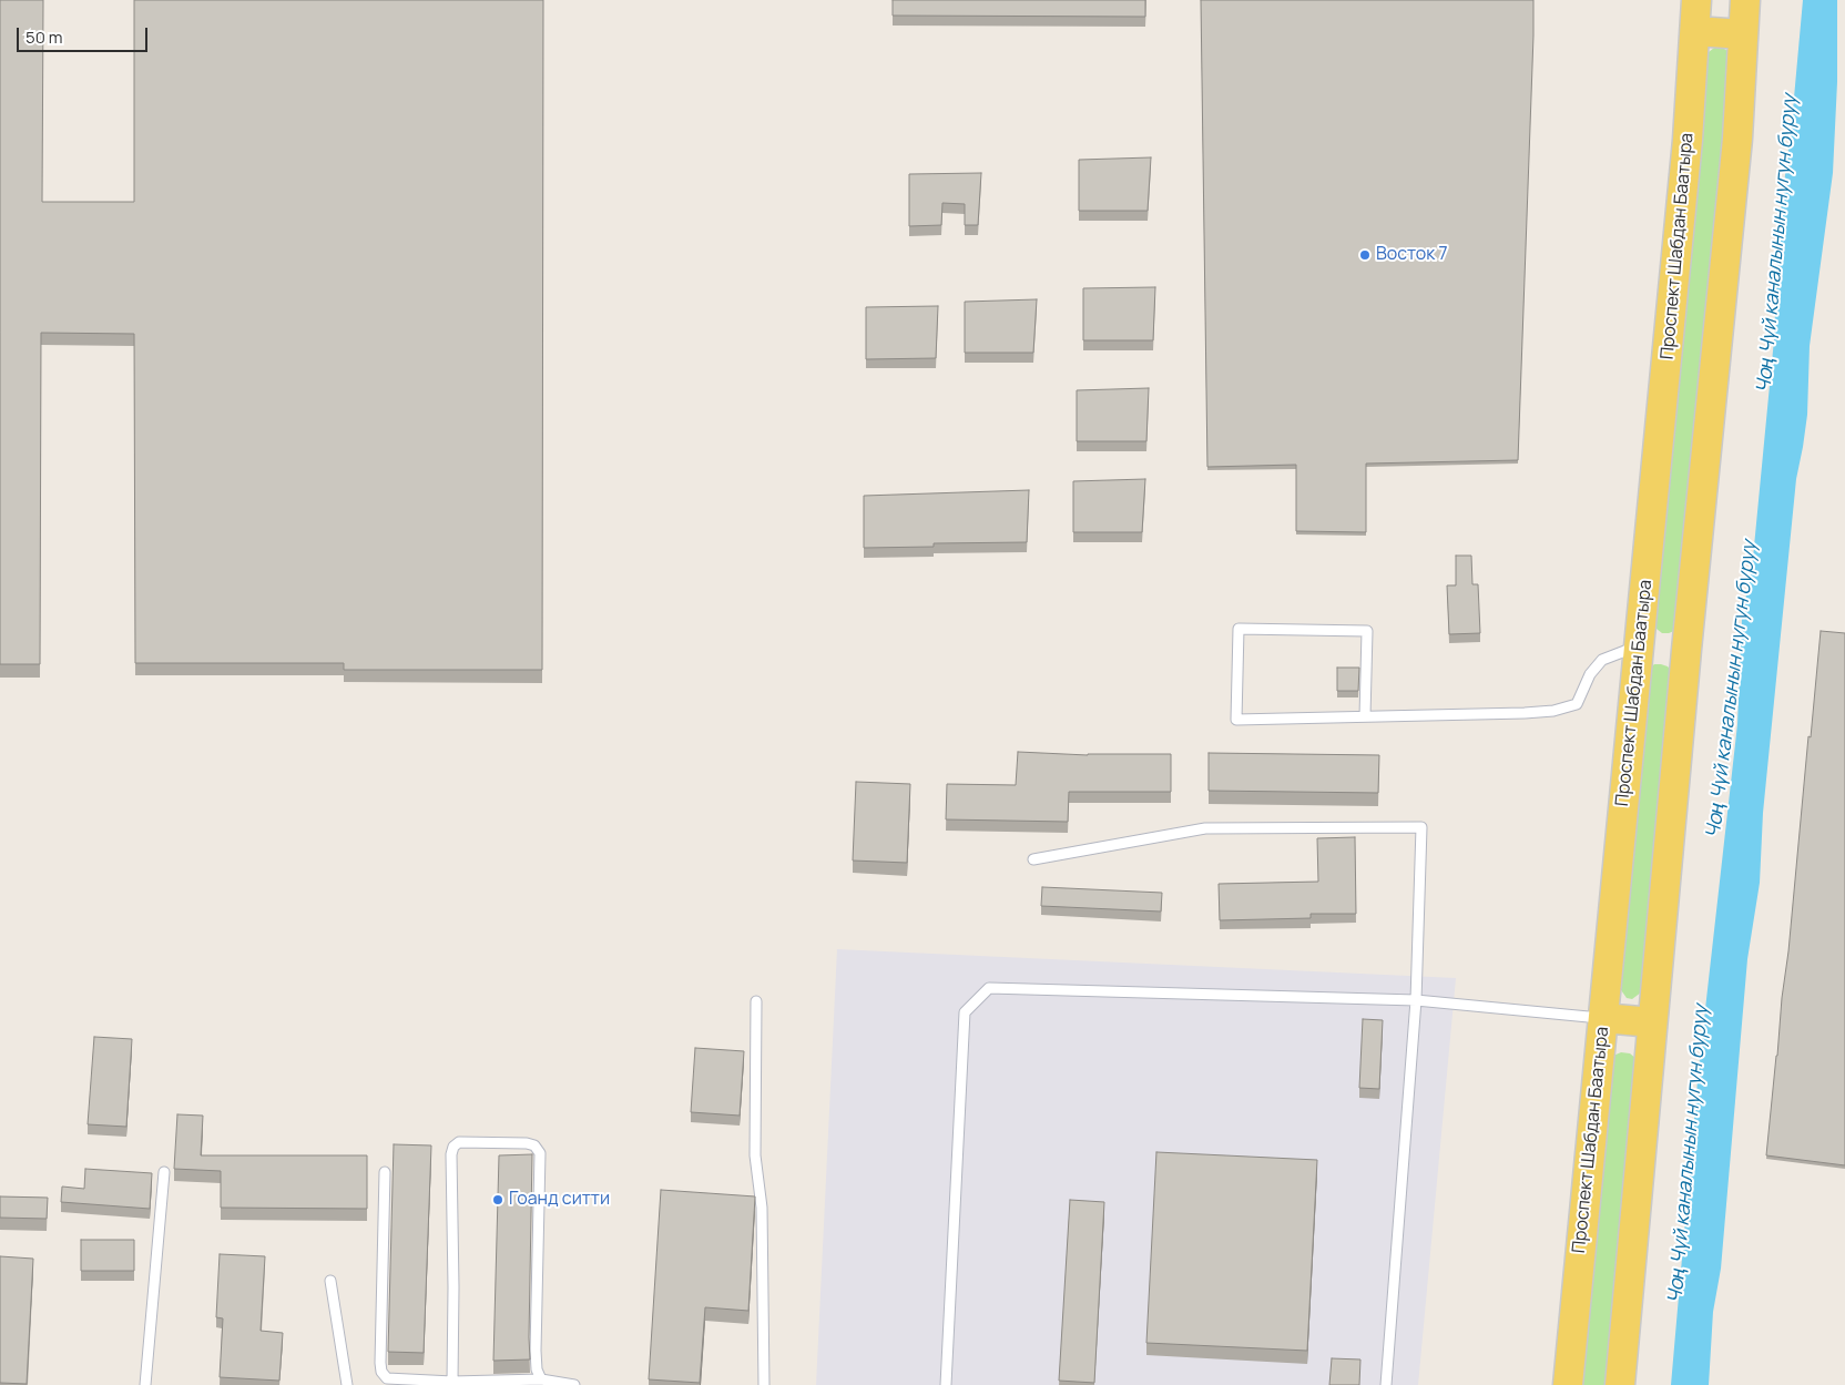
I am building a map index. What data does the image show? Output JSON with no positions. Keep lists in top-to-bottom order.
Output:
{
  "streets": {
    "main road": ["Проспект Шабдан Баатыра"]
  },
  "water": ["Чоң Чүй каналынын нугун буруу"],
  "places": ["Восток 7", "Гоанд ситти"],
  "scale_bar": "50 m"
}
